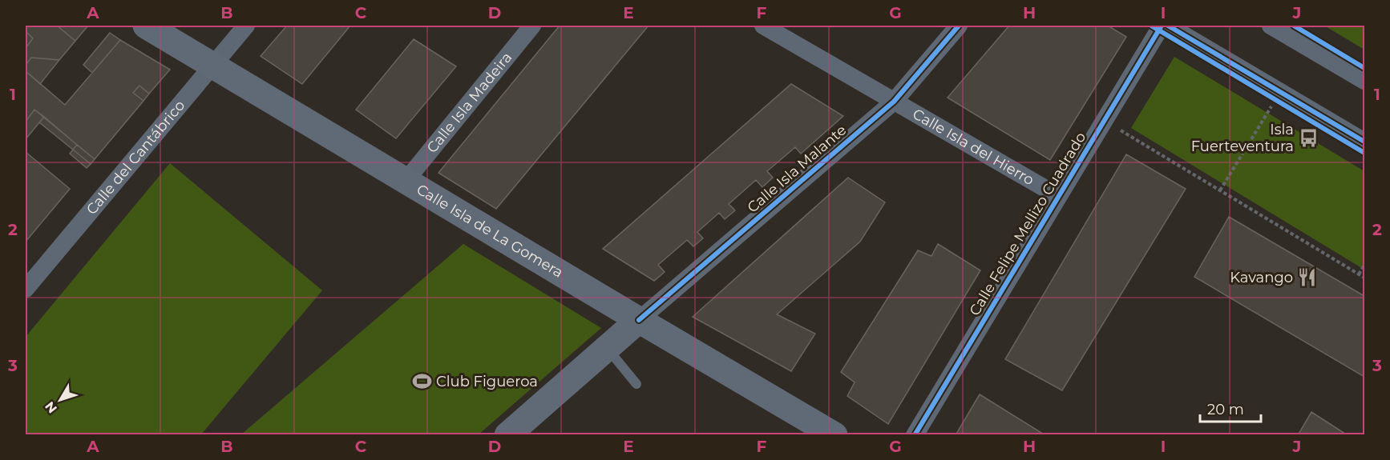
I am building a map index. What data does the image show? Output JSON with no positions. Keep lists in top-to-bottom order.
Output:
{
  "streets": {
    "main road": ["Calle Isla de La Gomera"],
    "street": [
      "Calle Isla Madeira",
      "Calle Isla del Hierro",
      "Calle del Cantábrico",
      "Calle Isla Malante",
      "Calle Felipe Mellizo Cuadrado"
    ]
  },
  "crossings": [
    ["Calle Isla Madeira", "Calle Isla de La Gomera"],
    ["Calle Isla del Hierro", "Calle Isla Malante"],
    ["Calle Isla del Hierro", "Calle Felipe Mellizo Cuadrado"],
    ["Calle del Cantábrico", "Calle Isla de La Gomera"],
    ["Calle Isla Malante", "Calle Isla de La Gomera"]
  ],
  "places": {
    "bus stop": ["Isla Fuerteventura"],
    "restaurant": ["Kavango"],
    "sports": ["Club Figueroa"]
  },
  "scale_bar": "20 m",
  "north": "bottom left",
  "grid": {
    "columns": [
      "A",
      "B",
      "C",
      "D",
      "E",
      "F",
      "G",
      "H",
      "I",
      "J"
    ],
    "rows": ["1", "2", "3"]
  }
}
